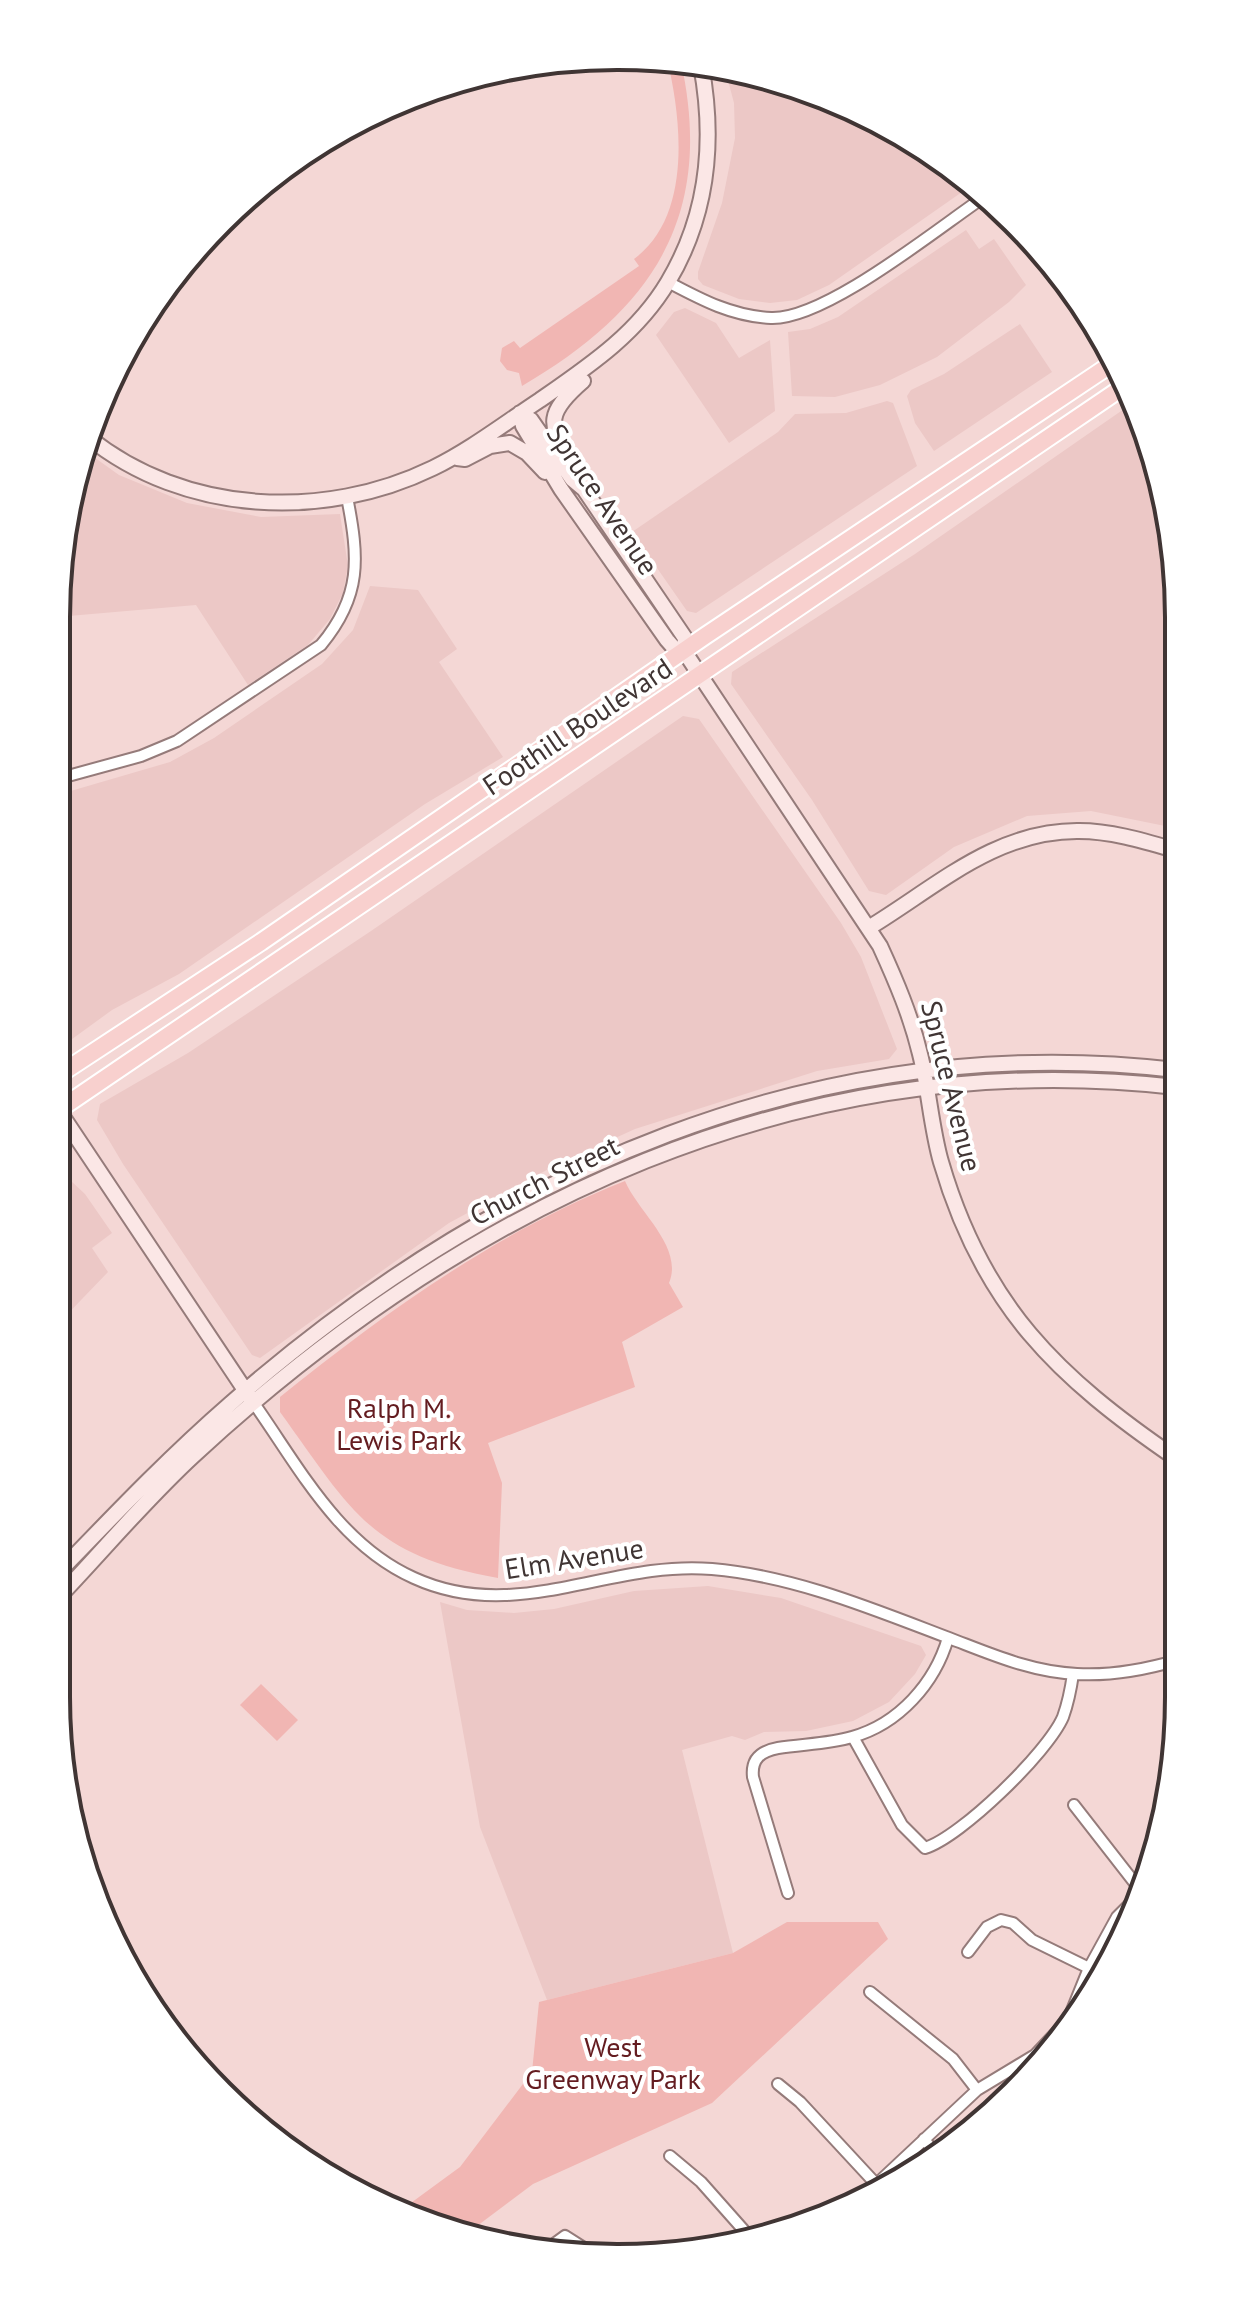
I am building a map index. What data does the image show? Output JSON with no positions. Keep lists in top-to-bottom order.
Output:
{
  "streets": {
    "main road": ["Foothill Boulevard"],
    "street": ["Spruce Avenue", "Church Street", "Elm Avenue"]
  },
  "crossings": [
    ["Spruce Avenue", "Foothill Boulevard"],
    ["Spruce Avenue", "Church Street"],
    ["Church Street", "Elm Avenue"]
  ],
  "parks": ["Ralph M. Lewis Park", "West Greenway Park"]
}
